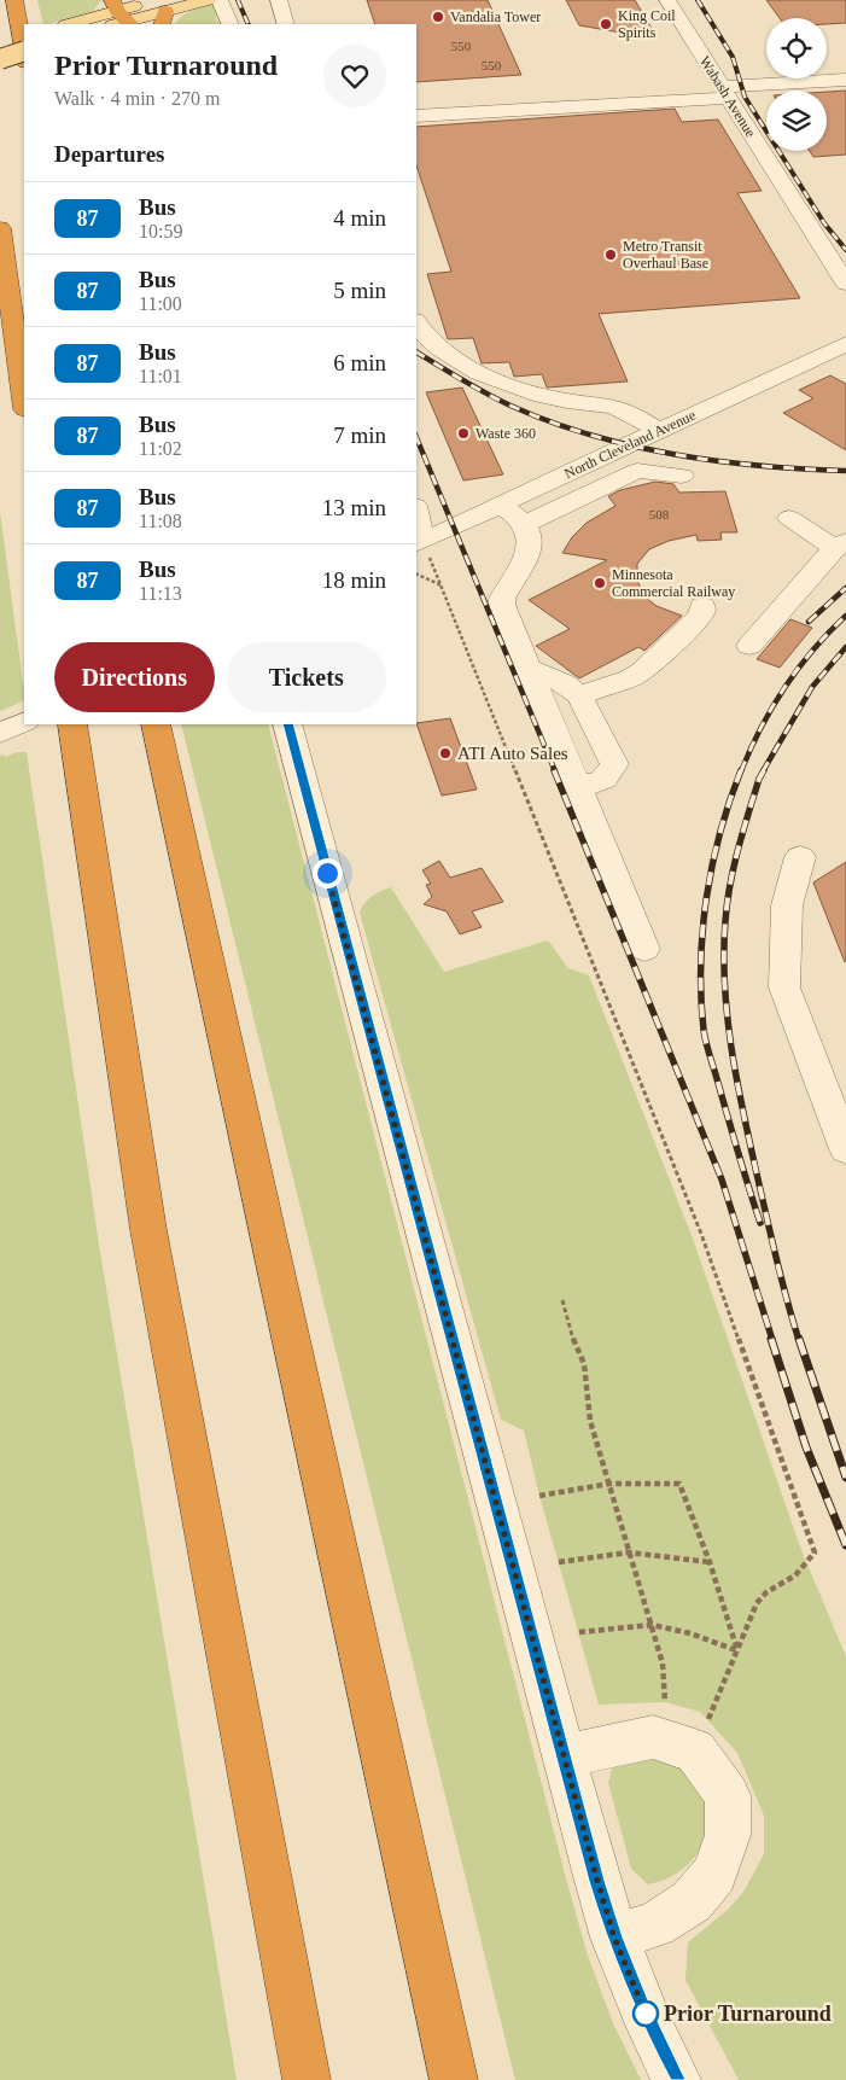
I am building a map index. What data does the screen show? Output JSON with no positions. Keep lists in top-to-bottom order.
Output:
{
  "streets": {
    "street": ["Wabash Avenue", "North Cleveland Avenue"]
  },
  "places": [
    "Vandalia Tower",
    "King Coil Spirits",
    "Metro Transit Overhaul Base",
    "Waste 360",
    "Minnesota Commercial Railway",
    "ATI Auto Sales",
    "Prior Turnaround"
  ],
  "lines": ["bus line 87"],
  "house_numbers": ["550", "550", "508"],
  "page": {
    "heading": [
      ["Prior Turnaround", "Walk · 4 min · 270 m"],
      "Departures"
    ],
    "list": [
      {
        "mark": "87",
        "name": "Bus",
        "note": "10:59",
        "value": "4 min"
      },
      {
        "mark": "87",
        "name": "Bus",
        "note": "11:00",
        "value": "5 min"
      },
      {
        "mark": "87",
        "name": "Bus",
        "note": "11:01",
        "value": "6 min"
      },
      {
        "mark": "87",
        "name": "Bus",
        "note": "11:02",
        "value": "7 min"
      },
      {
        "mark": "87",
        "name": "Bus",
        "note": "11:08",
        "value": "13 min"
      },
      {
        "mark": "87",
        "name": "Bus",
        "note": "11:13",
        "value": "18 min"
      }
    ],
    "buttons": ["Directions", "Tickets"]
  }
}
